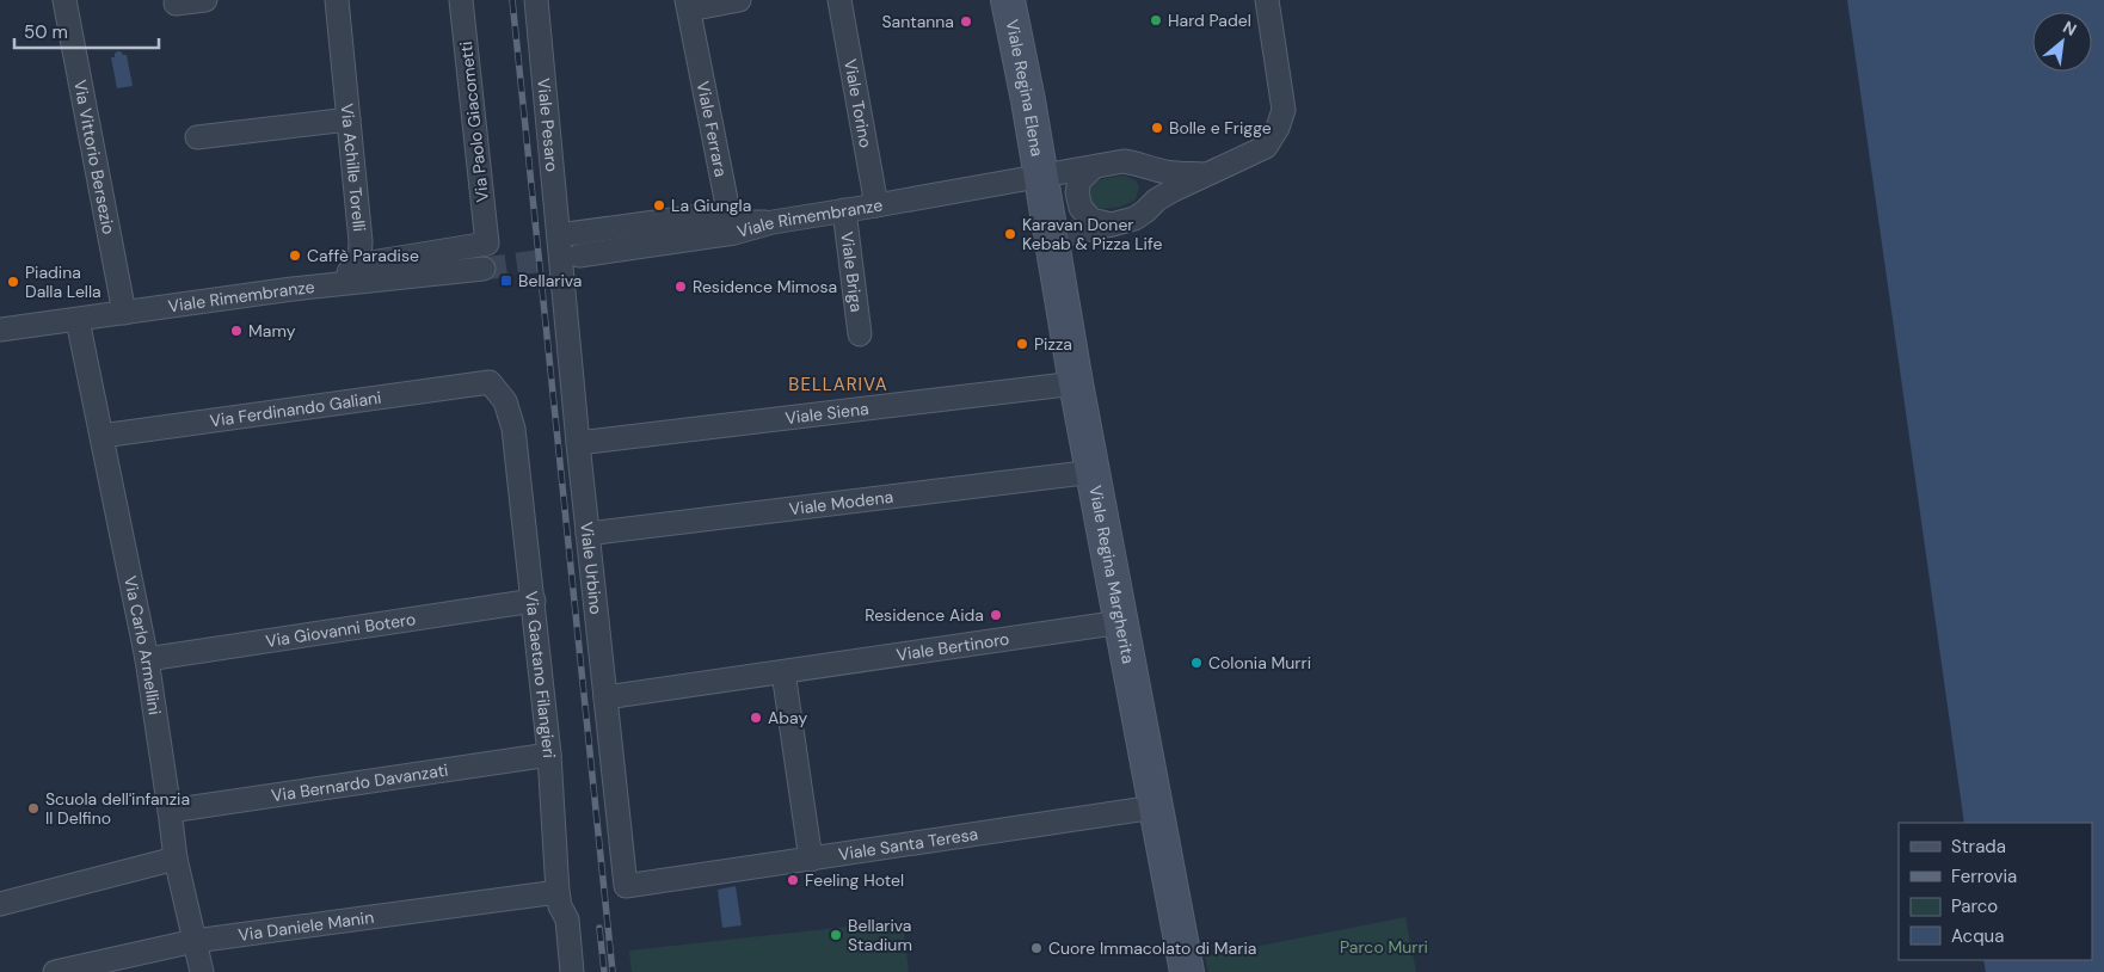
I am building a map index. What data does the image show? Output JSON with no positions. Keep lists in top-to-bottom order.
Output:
{
  "streets": {
    "street": [
      "Viale Regina Elena",
      "Viale Torino",
      "Via Paolo Giacometti",
      "Viale Pesaro",
      "Viale Ferrara",
      "Via Vittorio Bersezio",
      "Via Achille Torelli",
      "Viale Rimembranze",
      "Viale Briga",
      "Via Ferdinando Galiani",
      "Viale Siena",
      "Viale Modena",
      "Viale Urbino",
      "Viale Regina Margherita",
      "Via Giovanni Botero",
      "Via Carlo Armellini",
      "Viale Bertinoro",
      "Via Gaetano Filangieri",
      "Via Bernardo Davanzati",
      "Viale Santa Teresa",
      "Via Daniele Manin"
    ]
  },
  "crossings": [
    ["Viale Regina Elena", "Viale Rimembranze"],
    ["Viale Regina Elena", "Viale Regina Margherita"],
    ["Viale Torino", "Viale Rimembranze"],
    ["Via Paolo Giacometti", "Via Achille Torelli"],
    ["Viale Pesaro", "Viale Rimembranze"],
    ["Viale Pesaro", "Viale Urbino"],
    ["Viale Ferrara", "Viale Rimembranze"],
    ["Via Vittorio Bersezio", "Viale Rimembranze"],
    ["Viale Rimembranze", "Viale Briga"],
    ["Viale Rimembranze", "Viale Urbino"],
    ["Viale Rimembranze", "Viale Regina Margherita"],
    ["Viale Rimembranze", "Via Carlo Armellini"],
    ["Via Ferdinando Galiani", "Via Carlo Armellini"],
    ["Via Ferdinando Galiani", "Via Gaetano Filangieri"],
    ["Viale Siena", "Viale Urbino"],
    ["Viale Siena", "Viale Regina Margherita"],
    ["Viale Modena", "Viale Urbino"],
    ["Viale Modena", "Viale Regina Margherita"],
    ["Viale Urbino", "Viale Bertinoro"],
    ["Viale Urbino", "Viale Santa Teresa"],
    ["Viale Regina Margherita", "Viale Bertinoro"],
    ["Viale Regina Margherita", "Viale Santa Teresa"],
    ["Via Giovanni Botero", "Via Carlo Armellini"],
    ["Via Giovanni Botero", "Via Gaetano Filangieri"],
    ["Via Carlo Armellini", "Via Bernardo Davanzati"],
    ["Via Carlo Armellini", "Via Daniele Manin"],
    ["Via Gaetano Filangieri", "Via Bernardo Davanzati"],
    ["Via Gaetano Filangieri", "Via Daniele Manin"]
  ],
  "districts": ["BELLARIVA"],
  "parks": ["Parco Murri"],
  "places": {
    "other": [
      "Hard Padel",
      "Santanna",
      "Bolle e Frigge",
      "La Giungla",
      "Karavan Doner Kebab & Pizza Life",
      "Caffè Paradise",
      "Piadina Dalla Lella",
      "Residence Mimosa",
      "Mamy",
      "Pizza",
      "Residence Aida",
      "Colonia Murri",
      "Abay",
      "Scuola dell'infanzia Il Delfino",
      "Feeling Hotel",
      "Bellariva Stadium",
      "Cuore Immacolato di Maria"
    ],
    "transit": ["Bellariva"]
  },
  "legend": [
    "Strada",
    "Ferrovia",
    "Parco",
    "Acqua"
  ],
  "scale_bar": "50 m",
  "north": "top right"
}
